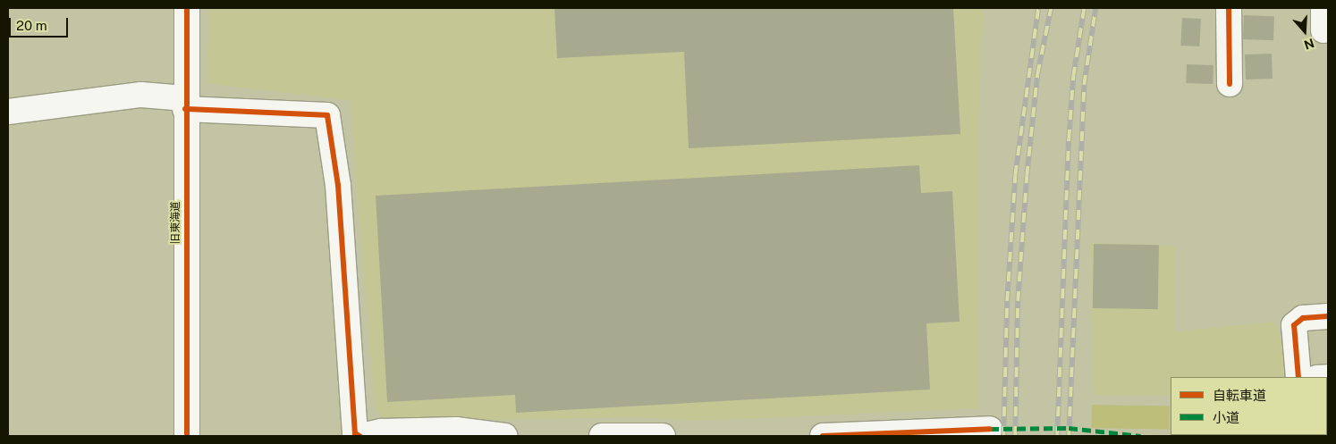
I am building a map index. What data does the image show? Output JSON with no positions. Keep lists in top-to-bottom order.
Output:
{
  "streets": {
    "street": ["旧東海道"]
  },
  "legend": ["自転車道", "小道"],
  "scale_bar": "20 m",
  "north": "bottom"
}
